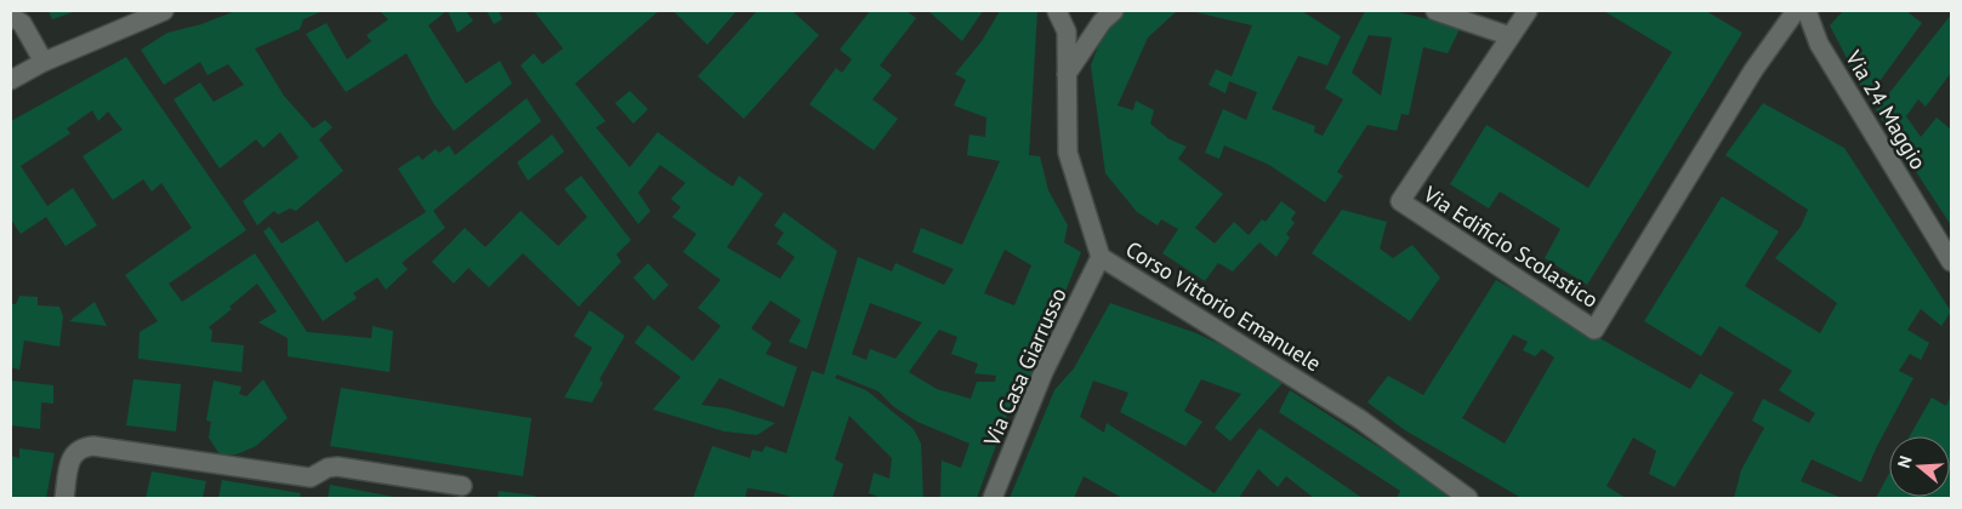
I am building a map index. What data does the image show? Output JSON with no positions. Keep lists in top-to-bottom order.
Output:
{
  "streets": {
    "street": [
      "Via 24 Maggio",
      "Via Edificio Scolastico",
      "Corso Vittorio Emanuele",
      "Via Casa Giarrusso"
    ]
  },
  "crossings": [
    ["Corso Vittorio Emanuele", "Via Casa Giarrusso"]
  ],
  "north": "left"
}
